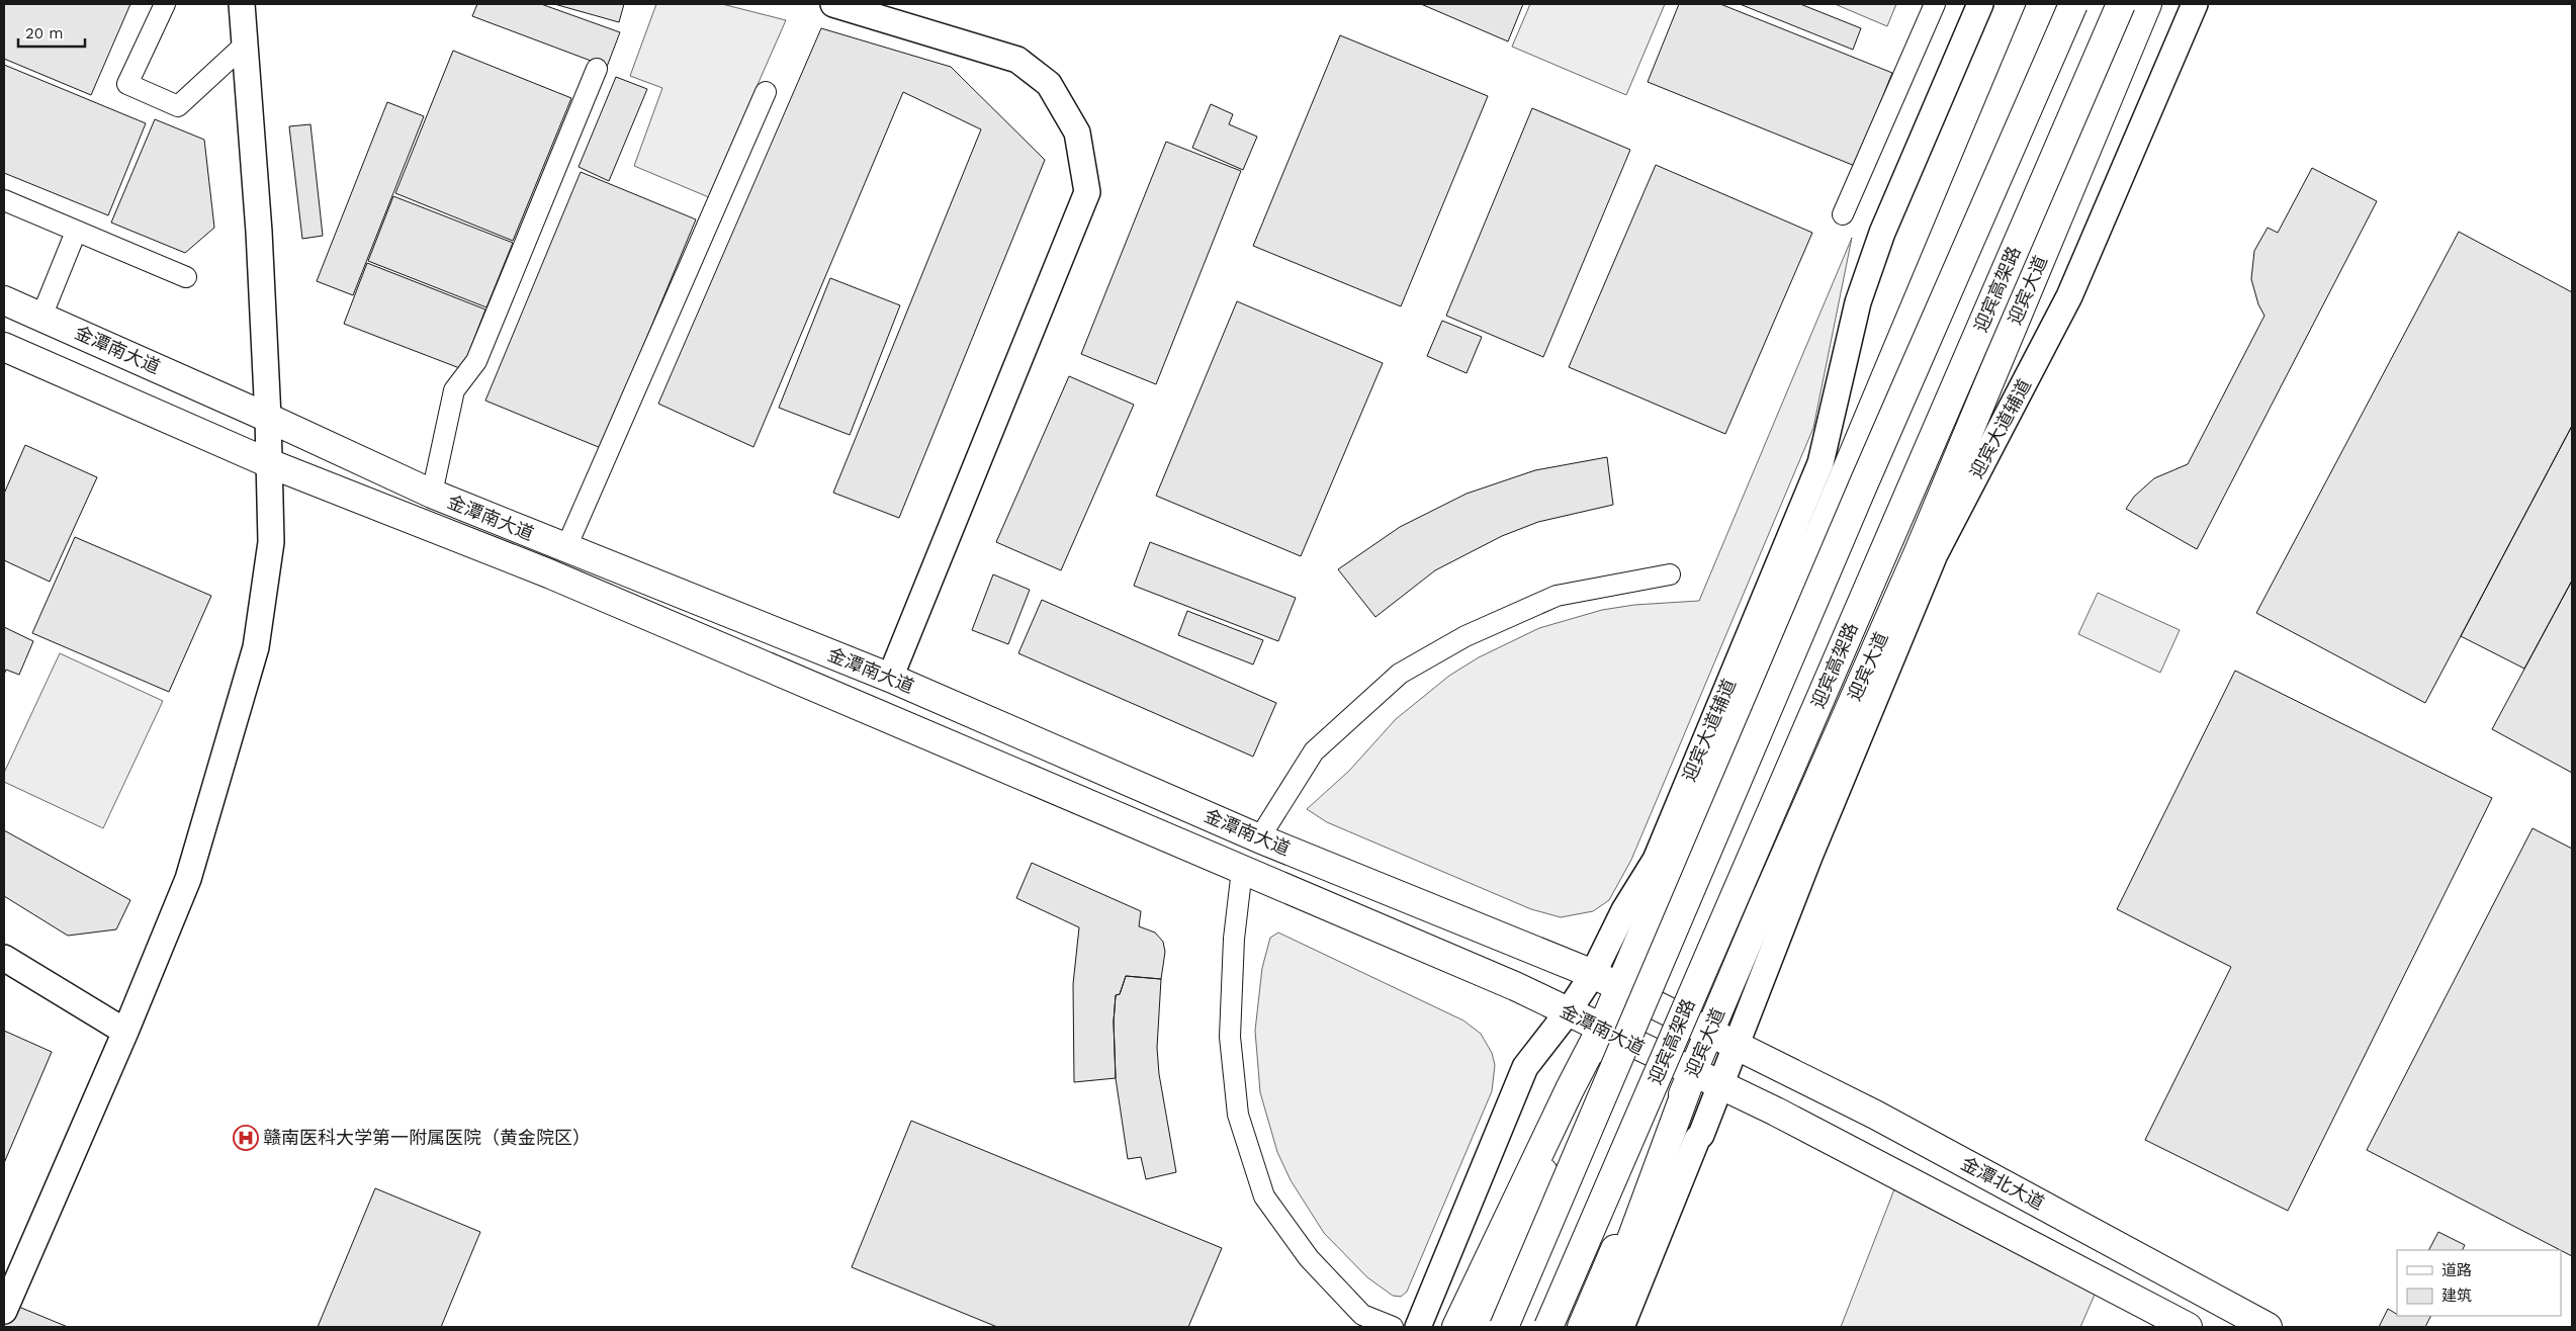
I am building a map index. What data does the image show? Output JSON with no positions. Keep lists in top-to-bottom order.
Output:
{
  "streets": {
    "main road": [
      "迎宾高架路",
      "迎宾大道",
      "金潭南大道",
      "金潭北大道"
    ],
    "street": ["迎宾大道辅道"]
  },
  "crossings": [
    ["迎宾大道", "金潭南大道"],
    ["金潭南大道", "迎宾大道辅道"],
    ["金潭南大道", "金潭北大道"],
    ["迎宾大道辅道", "金潭北大道"]
  ],
  "places": {
    "hospital": ["赣南医科大学第一附属医院（黄金院区）"]
  },
  "legend": ["道路", "建筑"],
  "scale_bar": "20 m"
}
